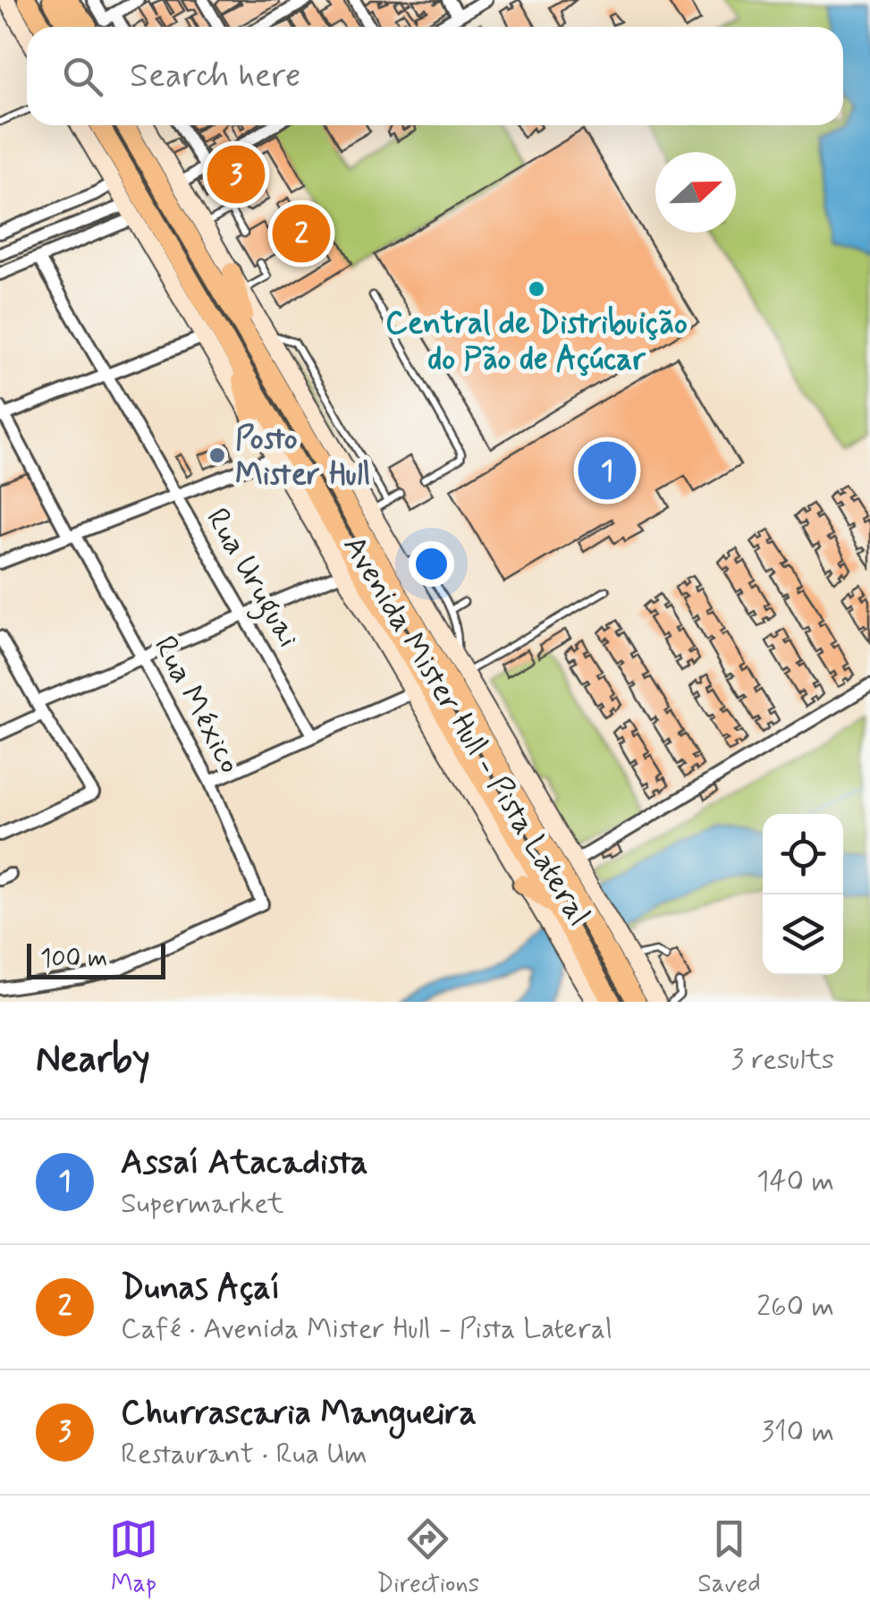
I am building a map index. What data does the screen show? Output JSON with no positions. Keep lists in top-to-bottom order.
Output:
{
  "streets": {
    "main road": ["Avenida Mister Hull - Pista Lateral"],
    "street": ["Rua Uruguai", "Rua México"]
  },
  "places": ["Central de Distribuição do Pão de Açúcar", "Posto Mister Hull"],
  "scale_bar": "100 m",
  "north": "right",
  "page": {
    "search": "Search here",
    "pins": ["3", "2", "1"],
    "scale": "100 m",
    "heading": ["Nearby", "3 results"],
    "list": [
      {
        "mark": "1",
        "name": "Assaí Atacadista",
        "note": "Supermarket",
        "value": "140 m"
      },
      {
        "mark": "2",
        "name": "Dunas Açaí",
        "note": "Café · Avenida Mister Hull - Pista Lateral",
        "value": "260 m"
      },
      {
        "mark": "3",
        "name": "Churrascaria Mangueira",
        "note": "Restaurant · Rua Um",
        "value": "310 m"
      }
    ],
    "nav": ["Map", "Directions", "Saved"]
  }
}
